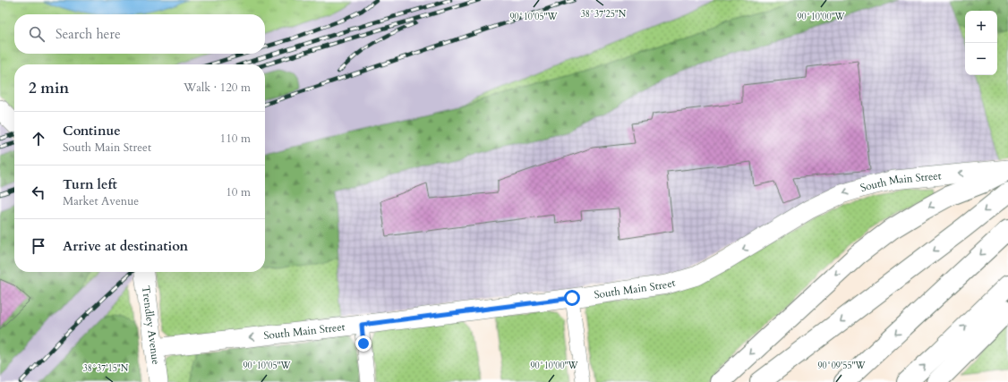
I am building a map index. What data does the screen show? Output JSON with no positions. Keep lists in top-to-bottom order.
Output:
{
  "streets": {
    "street": ["South Main Street", "Trendley Avenue"]
  },
  "crossings": [
    ["South Main Street", "Trendley Avenue"]
  ],
  "one_way": ["South Main Street"],
  "page": {
    "map_buttons": ["+", "−"],
    "search": "Search here",
    "heading": ["2 min", "Walk · 120 m"],
    "list": [
      ["Continue", "South Main Street", "110 m"],
      ["Turn left", "Market Avenue", "10 m"],
      "Arrive at destination"
    ]
  },
  "coordinates": [
    "38°37'25\"N",
    "90°10'05\"W",
    "90°10'00\"W",
    "90°09'55\"W",
    "38°37'15\"N"
  ]
}
